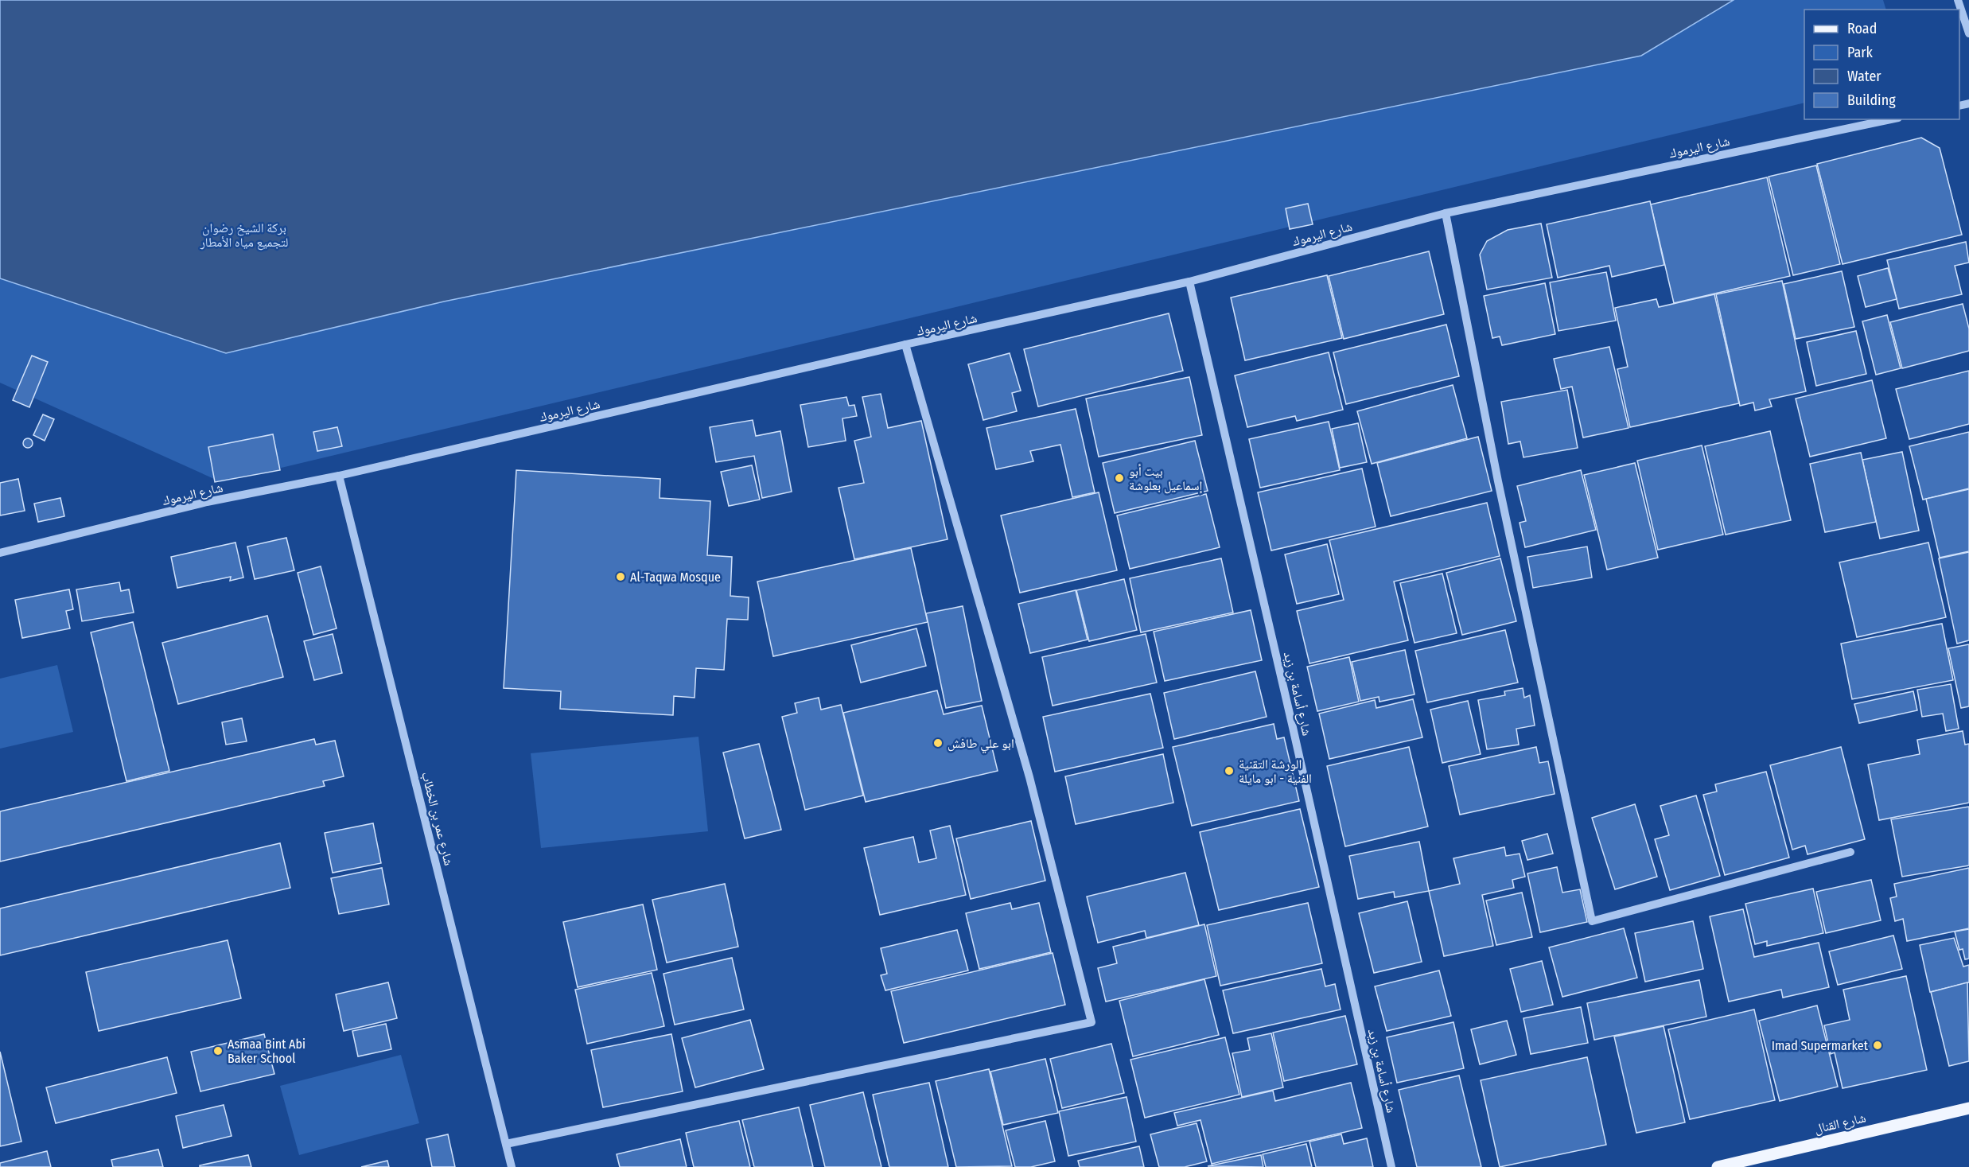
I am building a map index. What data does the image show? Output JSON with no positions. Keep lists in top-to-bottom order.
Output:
{
  "streets": {
    "main road": ["شارع القنال"],
    "street": ["شارع اليرموك", "شارع أسامة بن زيد", "شارع عمر بن الخطاب"]
  },
  "crossings": [
    ["شارع اليرموك", "شارع أسامة بن زيد"],
    ["شارع اليرموك", "شارع عمر بن الخطاب"]
  ],
  "parks": ["بركة الشيخ رضوان لتجميع مياه الأمطار"],
  "places": [
    "بيت أبو إسماعيل بعلوشة",
    "Al-Taqwa Mosque",
    "ابو علي طافش",
    "الورشة التقنية الفنية - ابو مايلة",
    "Imad Supermarket",
    "Asmaa Bint Abi Baker School"
  ],
  "legend": [
    "Road",
    "Park",
    "Water",
    "Building"
  ]
}
